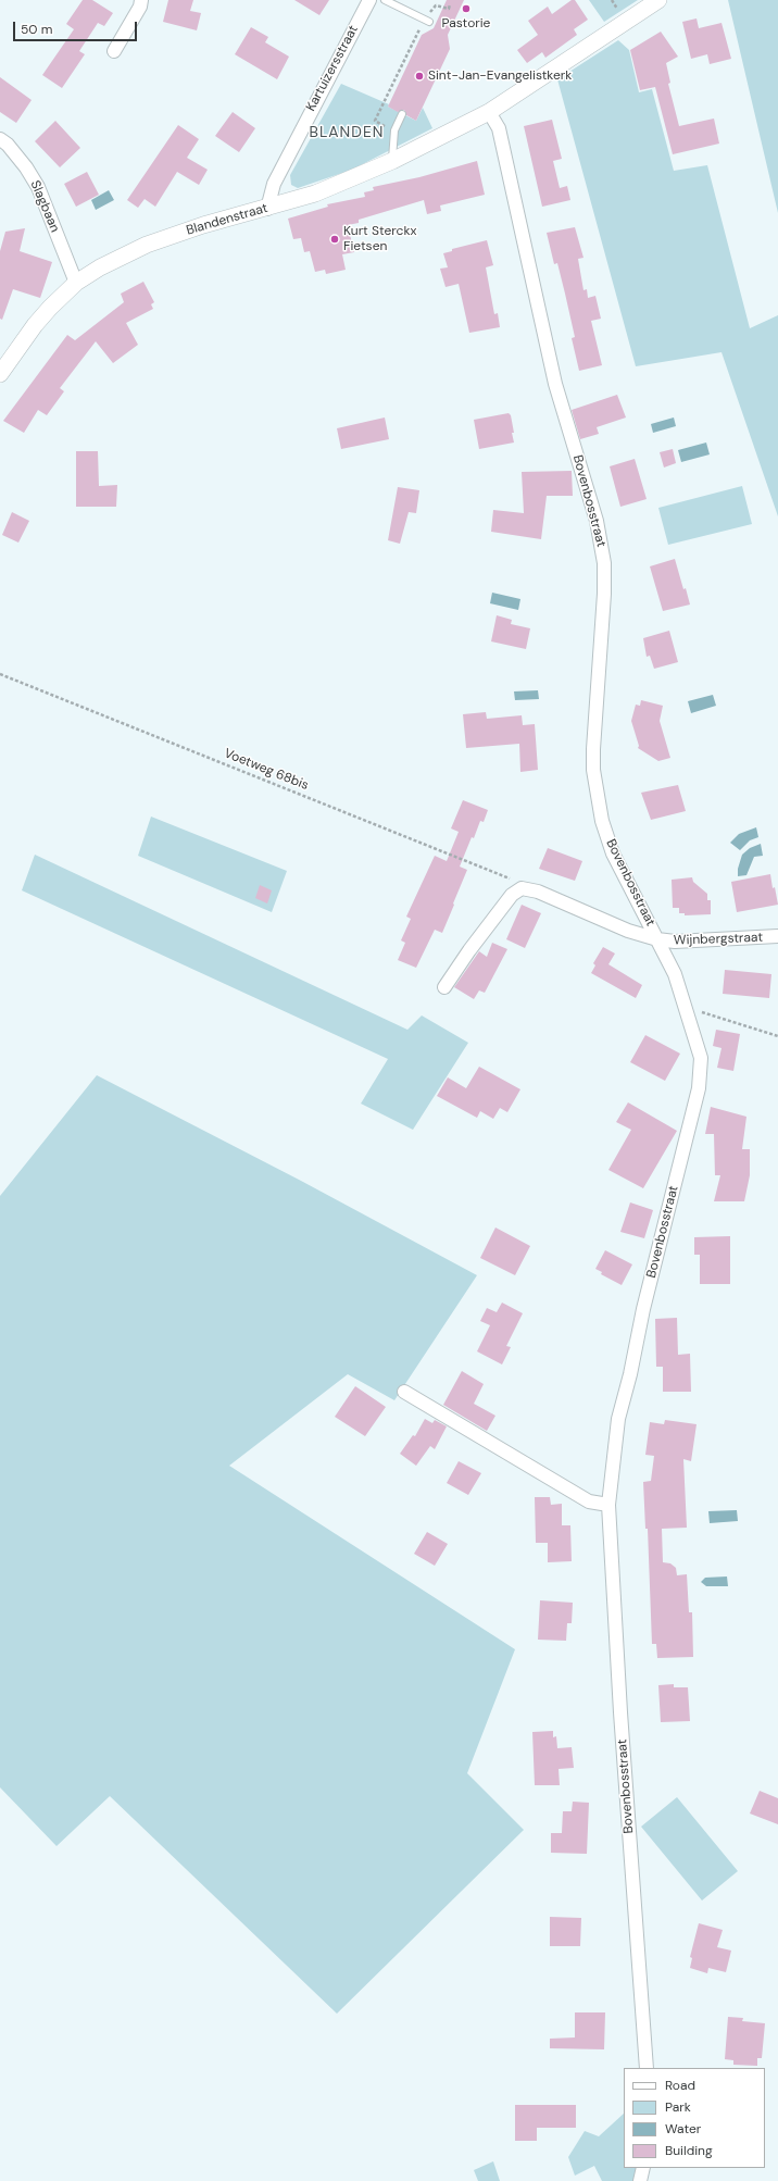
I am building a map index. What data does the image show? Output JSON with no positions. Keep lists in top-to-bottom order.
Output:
{
  "streets": {
    "street": [
      "Kartuizersstraat",
      "Slagbaan",
      "Blandenstraat",
      "Bovenbosstraat",
      "Wijnbergstraat"
    ],
    "path": ["Voetweg 68bis"]
  },
  "crossings": [
    ["Kartuizersstraat", "Blandenstraat"],
    ["Slagbaan", "Blandenstraat"],
    ["Blandenstraat", "Bovenbosstraat"],
    ["Bovenbosstraat", "Voetweg 68bis"],
    ["Bovenbosstraat", "Wijnbergstraat"]
  ],
  "districts": ["BLANDEN"],
  "places": ["Pastorie", "Sint-Jan-Evangelistkerk", "Kurt Sterckx Fietsen"],
  "legend": [
    "Road",
    "Park",
    "Water",
    "Building"
  ],
  "scale_bar": "50 m"
}
